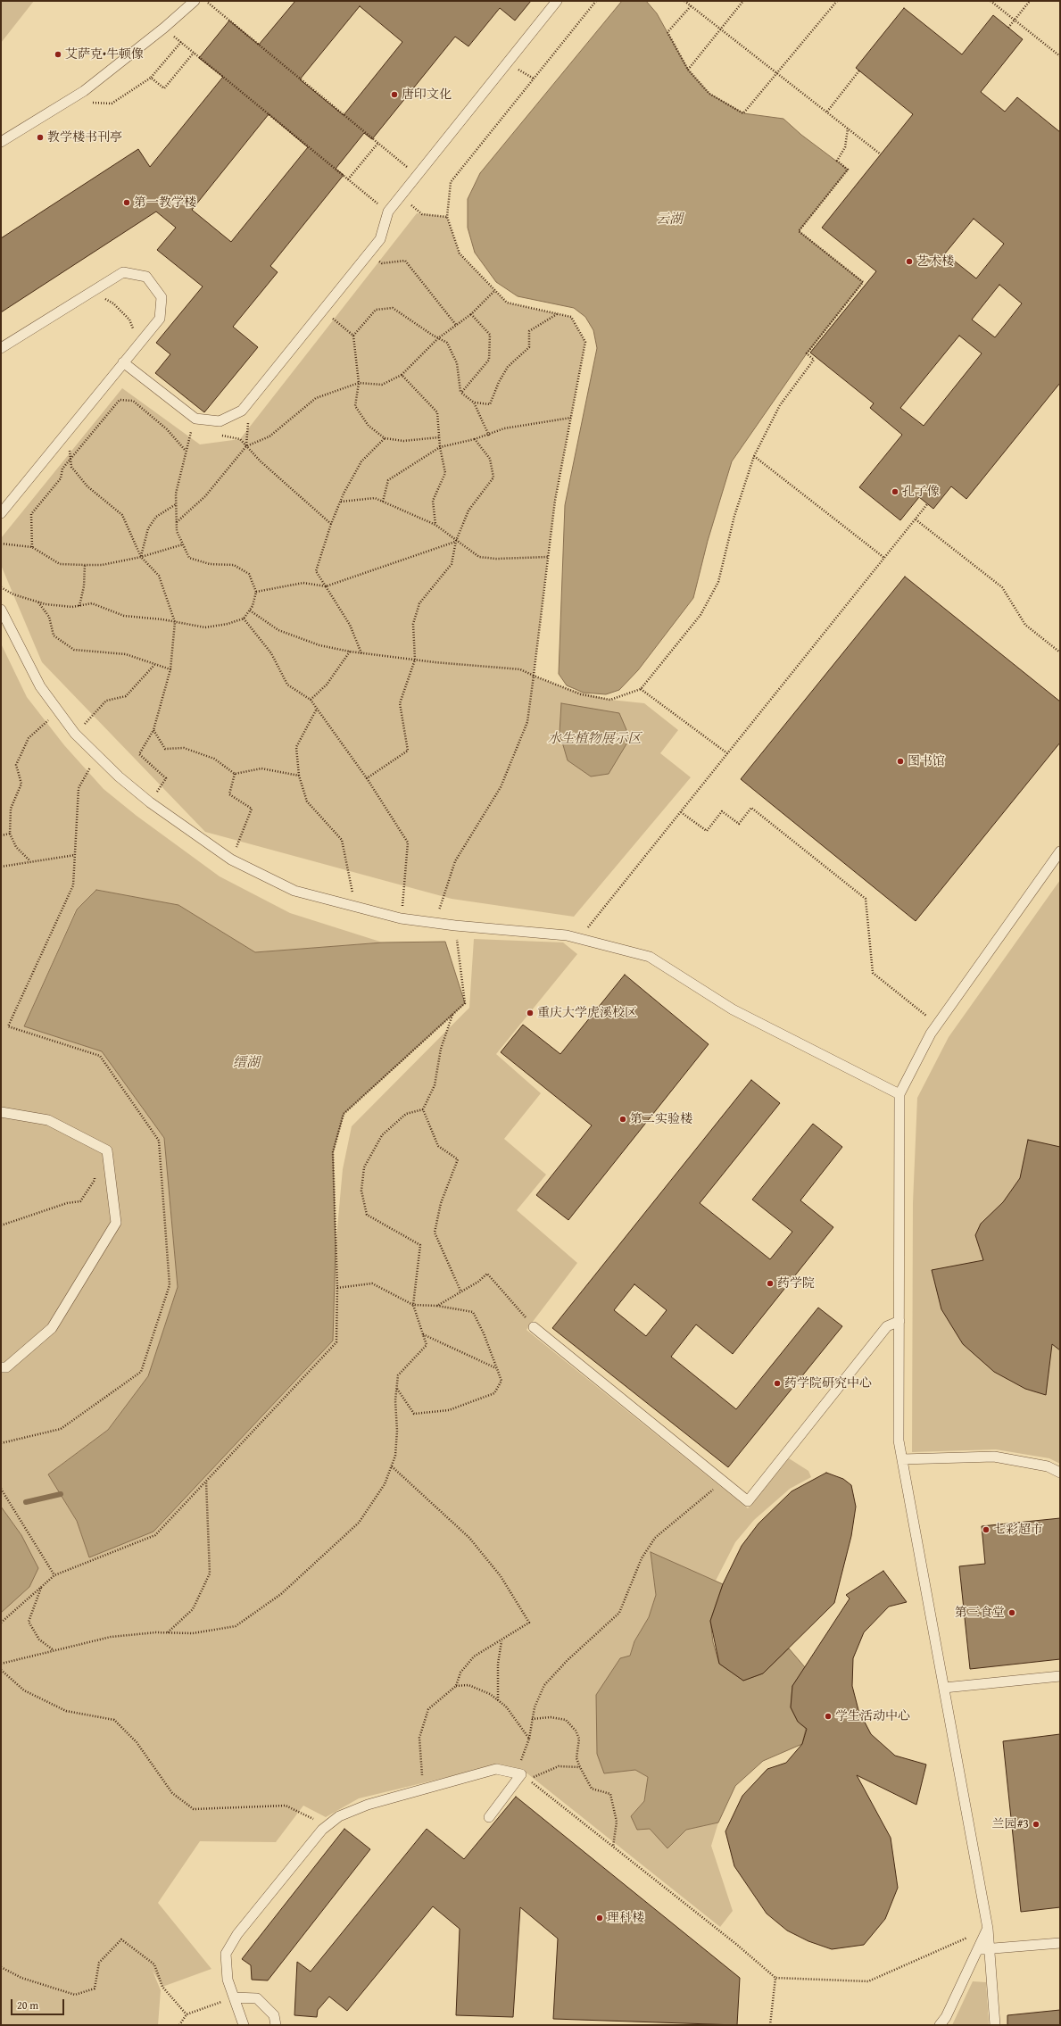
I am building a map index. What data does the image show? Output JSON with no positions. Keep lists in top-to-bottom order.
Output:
{
  "water": ["云湖", "水生植物展示区", "缙湖"],
  "places": [
    "艾萨克•牛顿像",
    "唐印文化",
    "教学楼书刊亭",
    "第一教学楼",
    "艺术楼",
    "孔子像",
    "图书馆",
    "重庆大学虎溪校区",
    "第二实验楼",
    "药学院",
    "药学院研究中心",
    "七彩超市",
    "第三食堂",
    "学生活动中心",
    "兰园#3",
    "理科楼"
  ],
  "scale_bar": "20 m"
}
